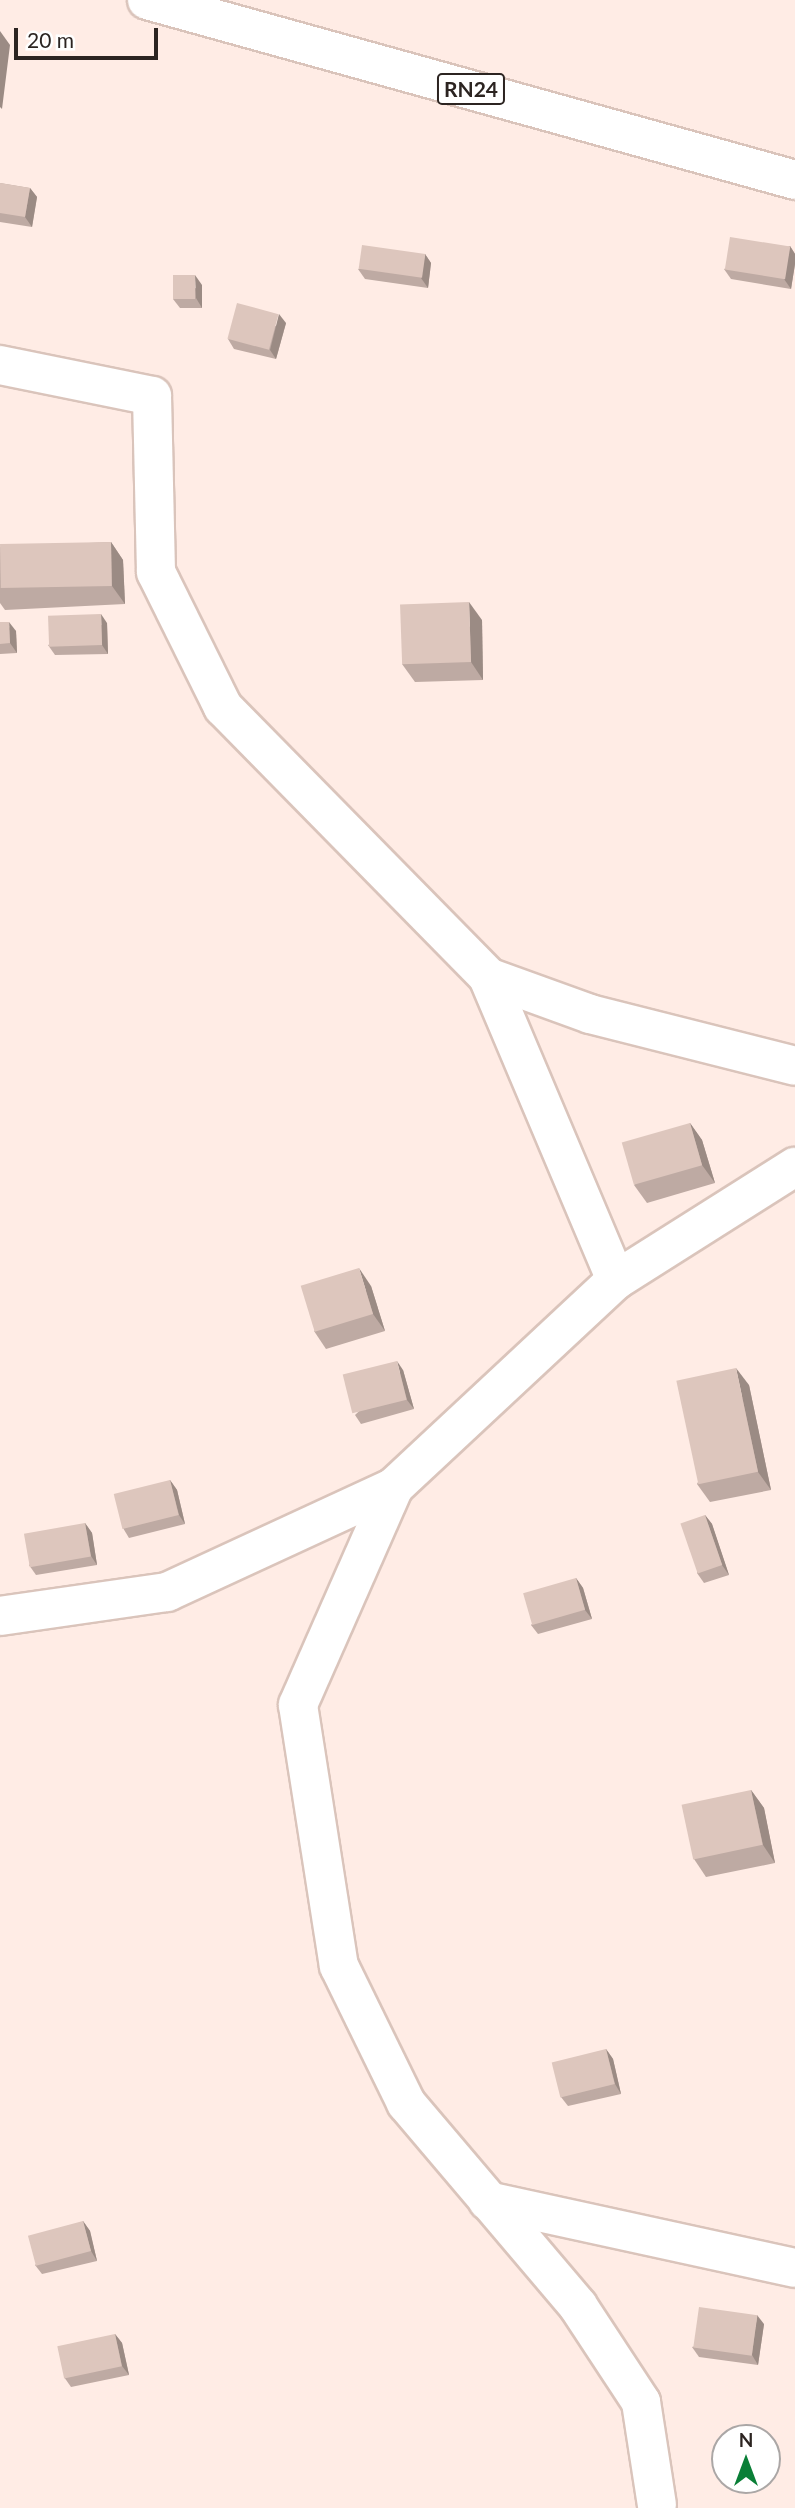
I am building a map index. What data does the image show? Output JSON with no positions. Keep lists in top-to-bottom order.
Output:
{
  "streets": {
    "street": ["RN24"]
  },
  "scale_bar": "20 m",
  "north": "top"
}
